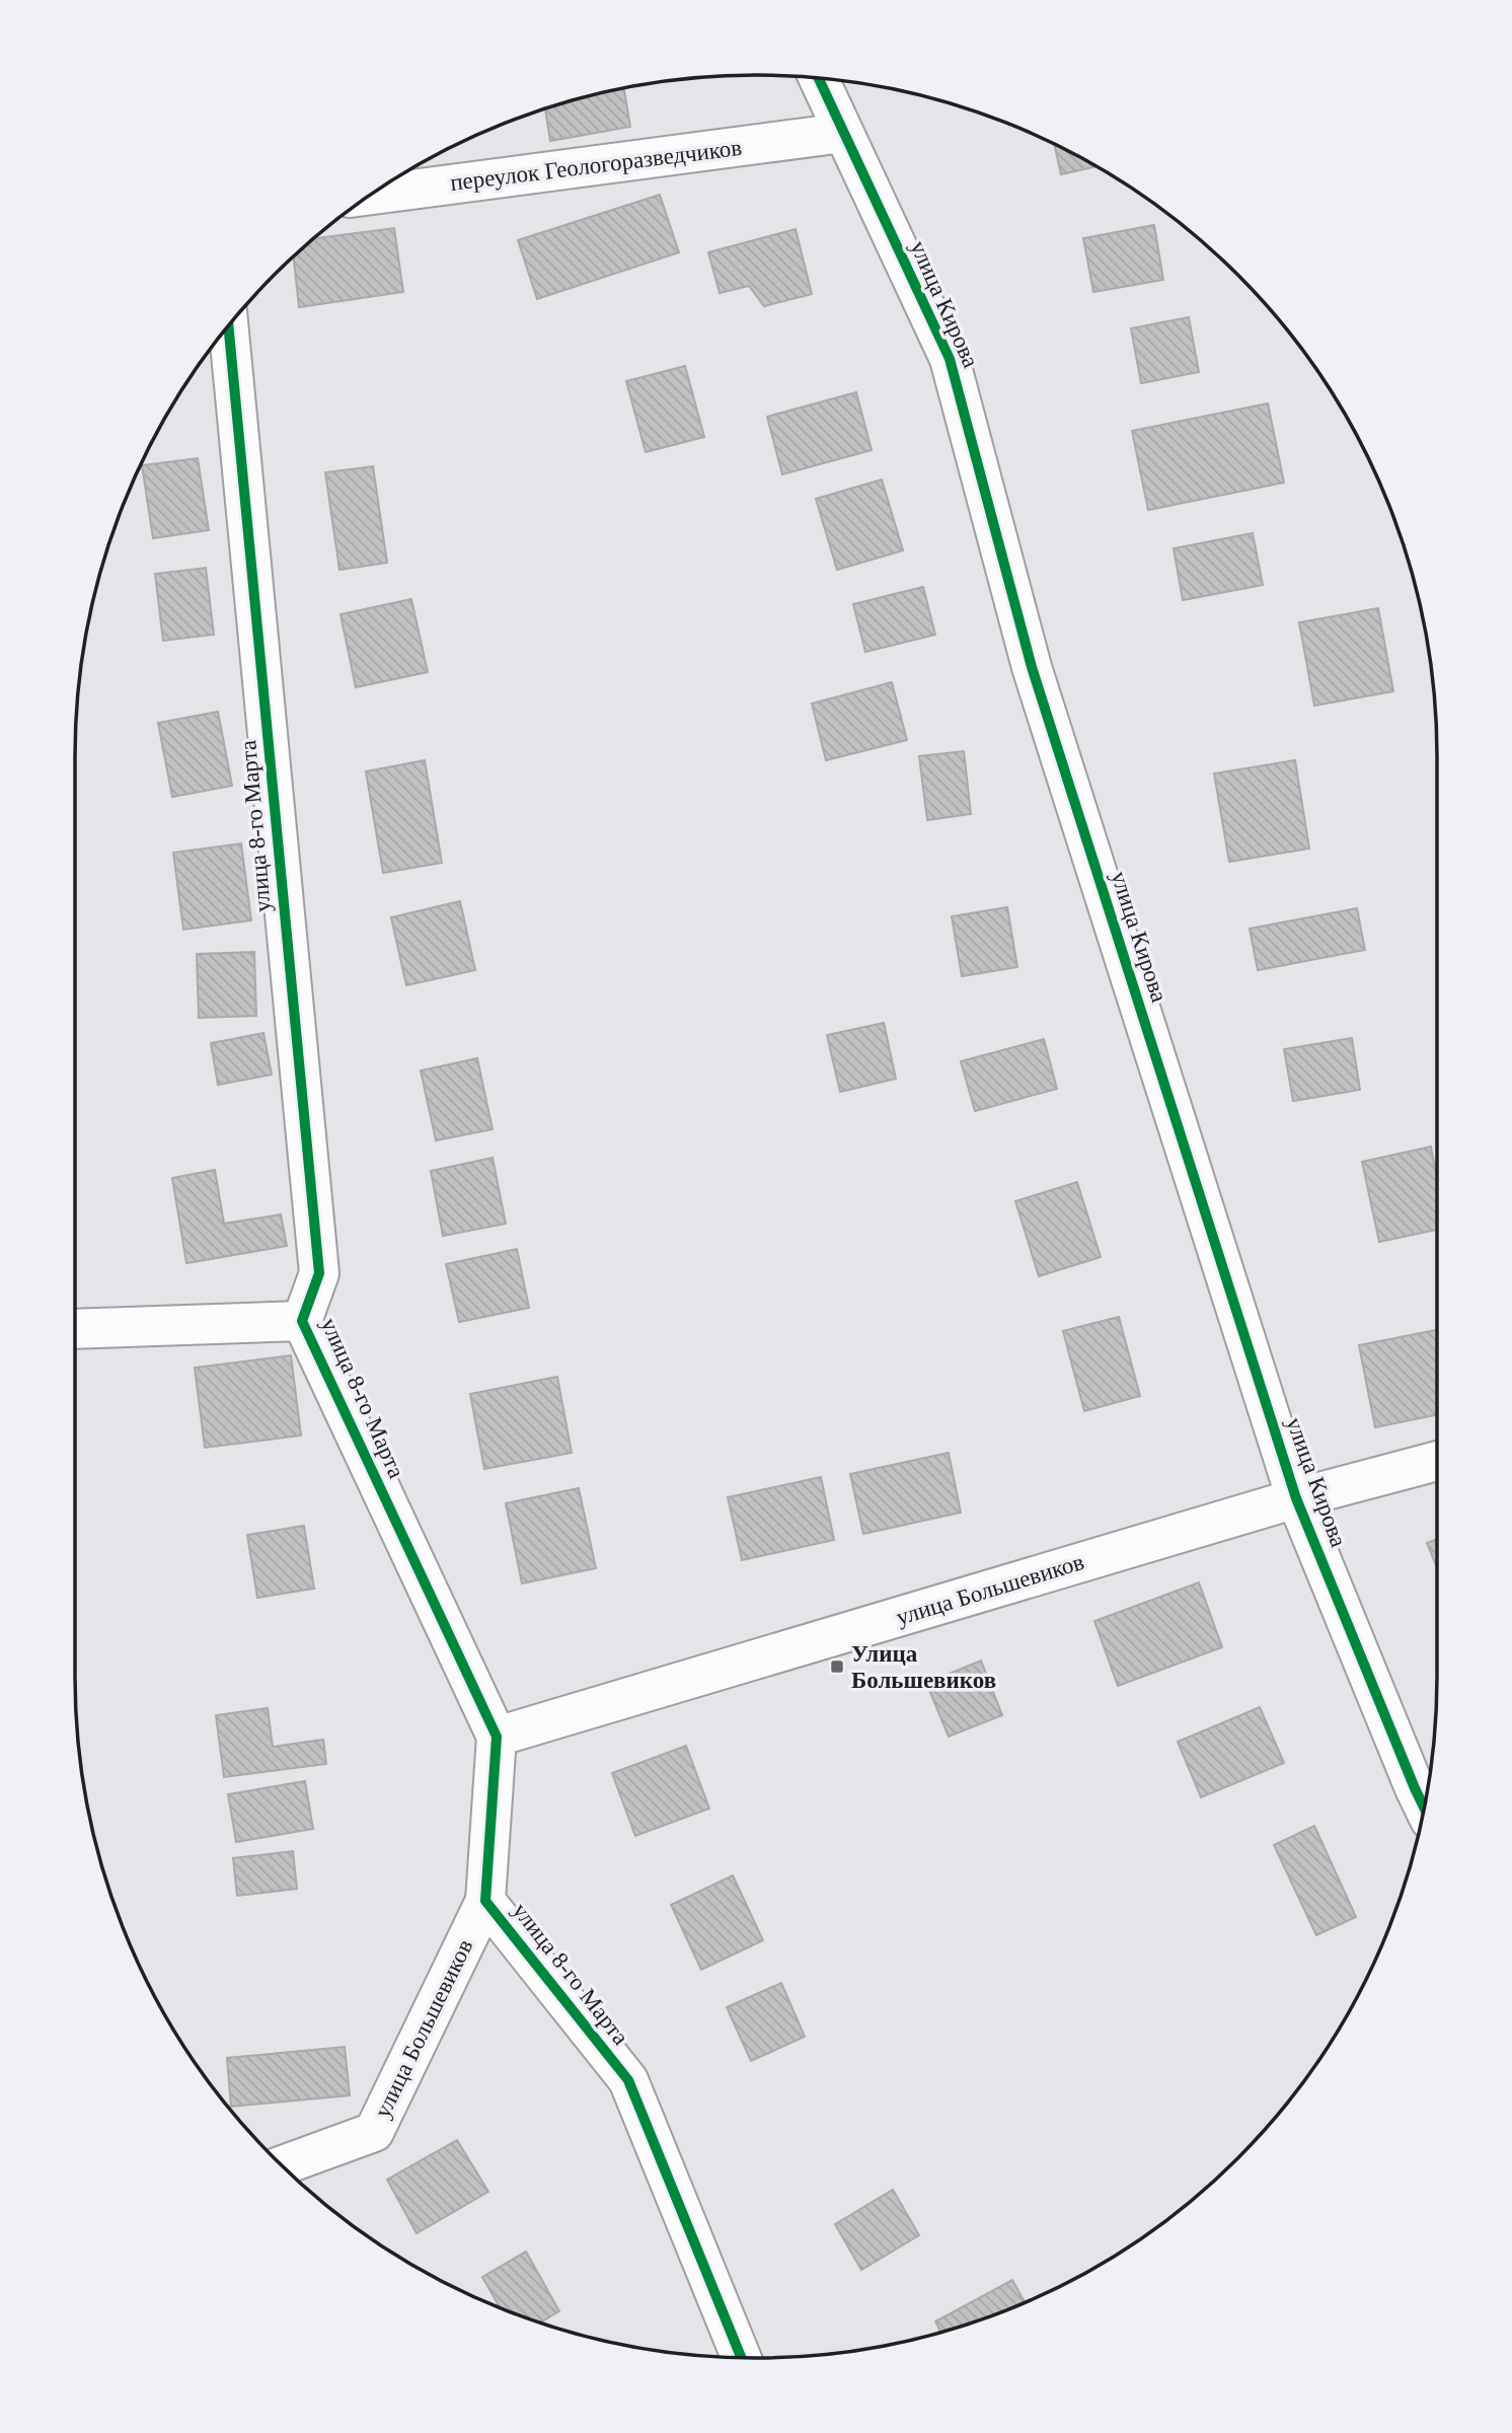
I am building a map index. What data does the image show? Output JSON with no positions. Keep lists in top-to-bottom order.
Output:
{
  "streets": {
    "street": [
      "переулок Геологоразведчиков",
      "улица Кирова",
      "улица 8-го Марта",
      "улица Большевиков"
    ]
  },
  "crossings": [
    ["переулок Геологоразведчиков", "улица Кирова"],
    ["улица Кирова", "улица Большевиков"],
    ["улица 8-го Марта", "улица Большевиков"]
  ],
  "places": {
    "transit": ["Улица Большевиков"]
  }
}
